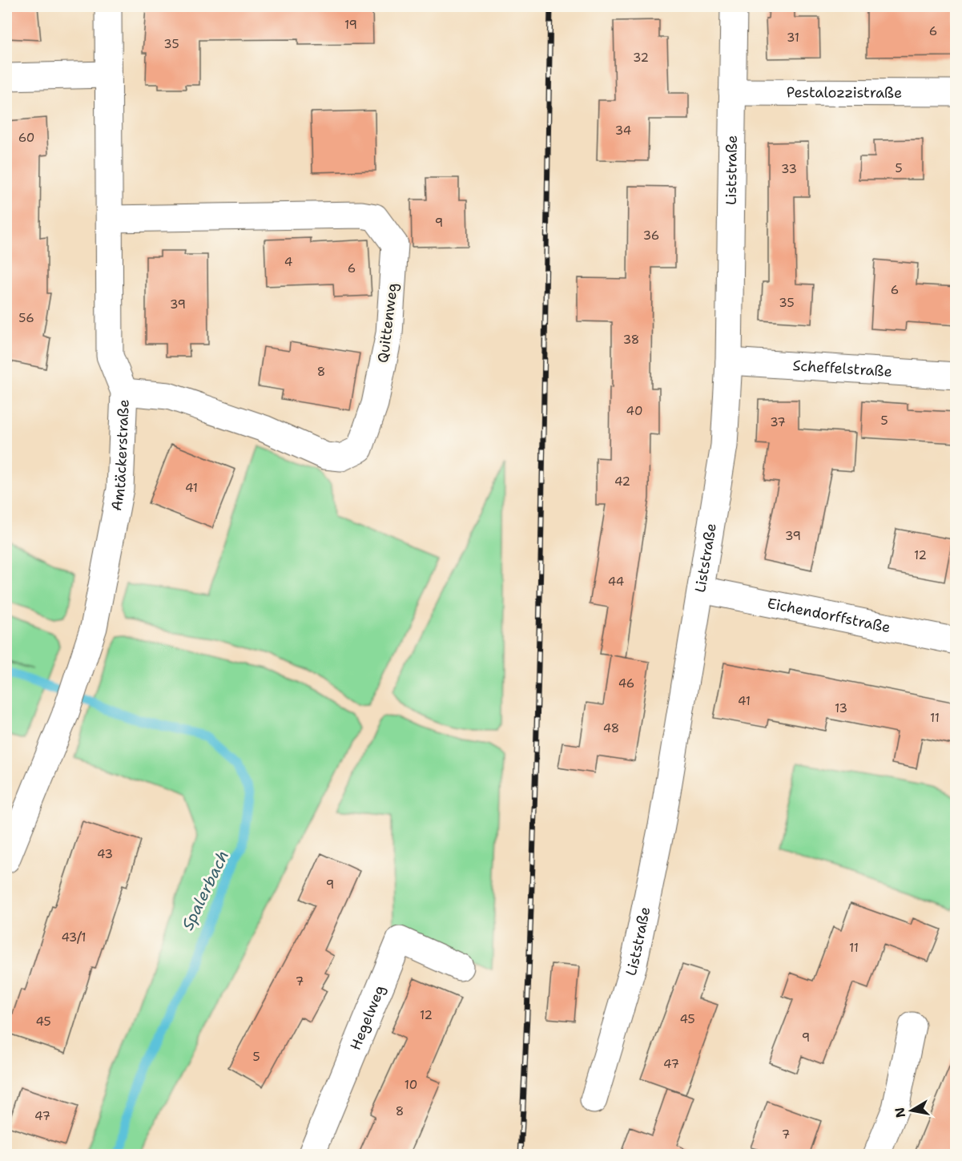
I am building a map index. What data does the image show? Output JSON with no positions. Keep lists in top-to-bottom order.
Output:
{
  "streets": {
    "street": [
      "Pestalozzistraße",
      "Liststraße",
      "Quittenweg",
      "Scheffelstraße",
      "Amtäckerstraße",
      "Eichendorffstraße",
      "Hegelweg"
    ]
  },
  "crossings": [
    ["Pestalozzistraße", "Liststraße"],
    ["Liststraße", "Scheffelstraße"],
    ["Liststraße", "Eichendorffstraße"],
    ["Quittenweg", "Amtäckerstraße"]
  ],
  "water": ["Spalerbach"],
  "house_numbers": [
    "19",
    "6",
    "31",
    "35",
    "32",
    "34",
    "60",
    "5",
    "33",
    "9",
    "36",
    "4",
    "6",
    "6",
    "35",
    "39",
    "56",
    "38",
    "8",
    "40",
    "5",
    "37",
    "42",
    "41",
    "39",
    "12",
    "44",
    "46",
    "41",
    "13",
    "11",
    "48",
    "43",
    "9",
    "43/1",
    "11",
    "7",
    "12",
    "45",
    "45",
    "9",
    "5",
    "47",
    "10",
    "8",
    "47",
    "7"
  ],
  "north": "left"
}
